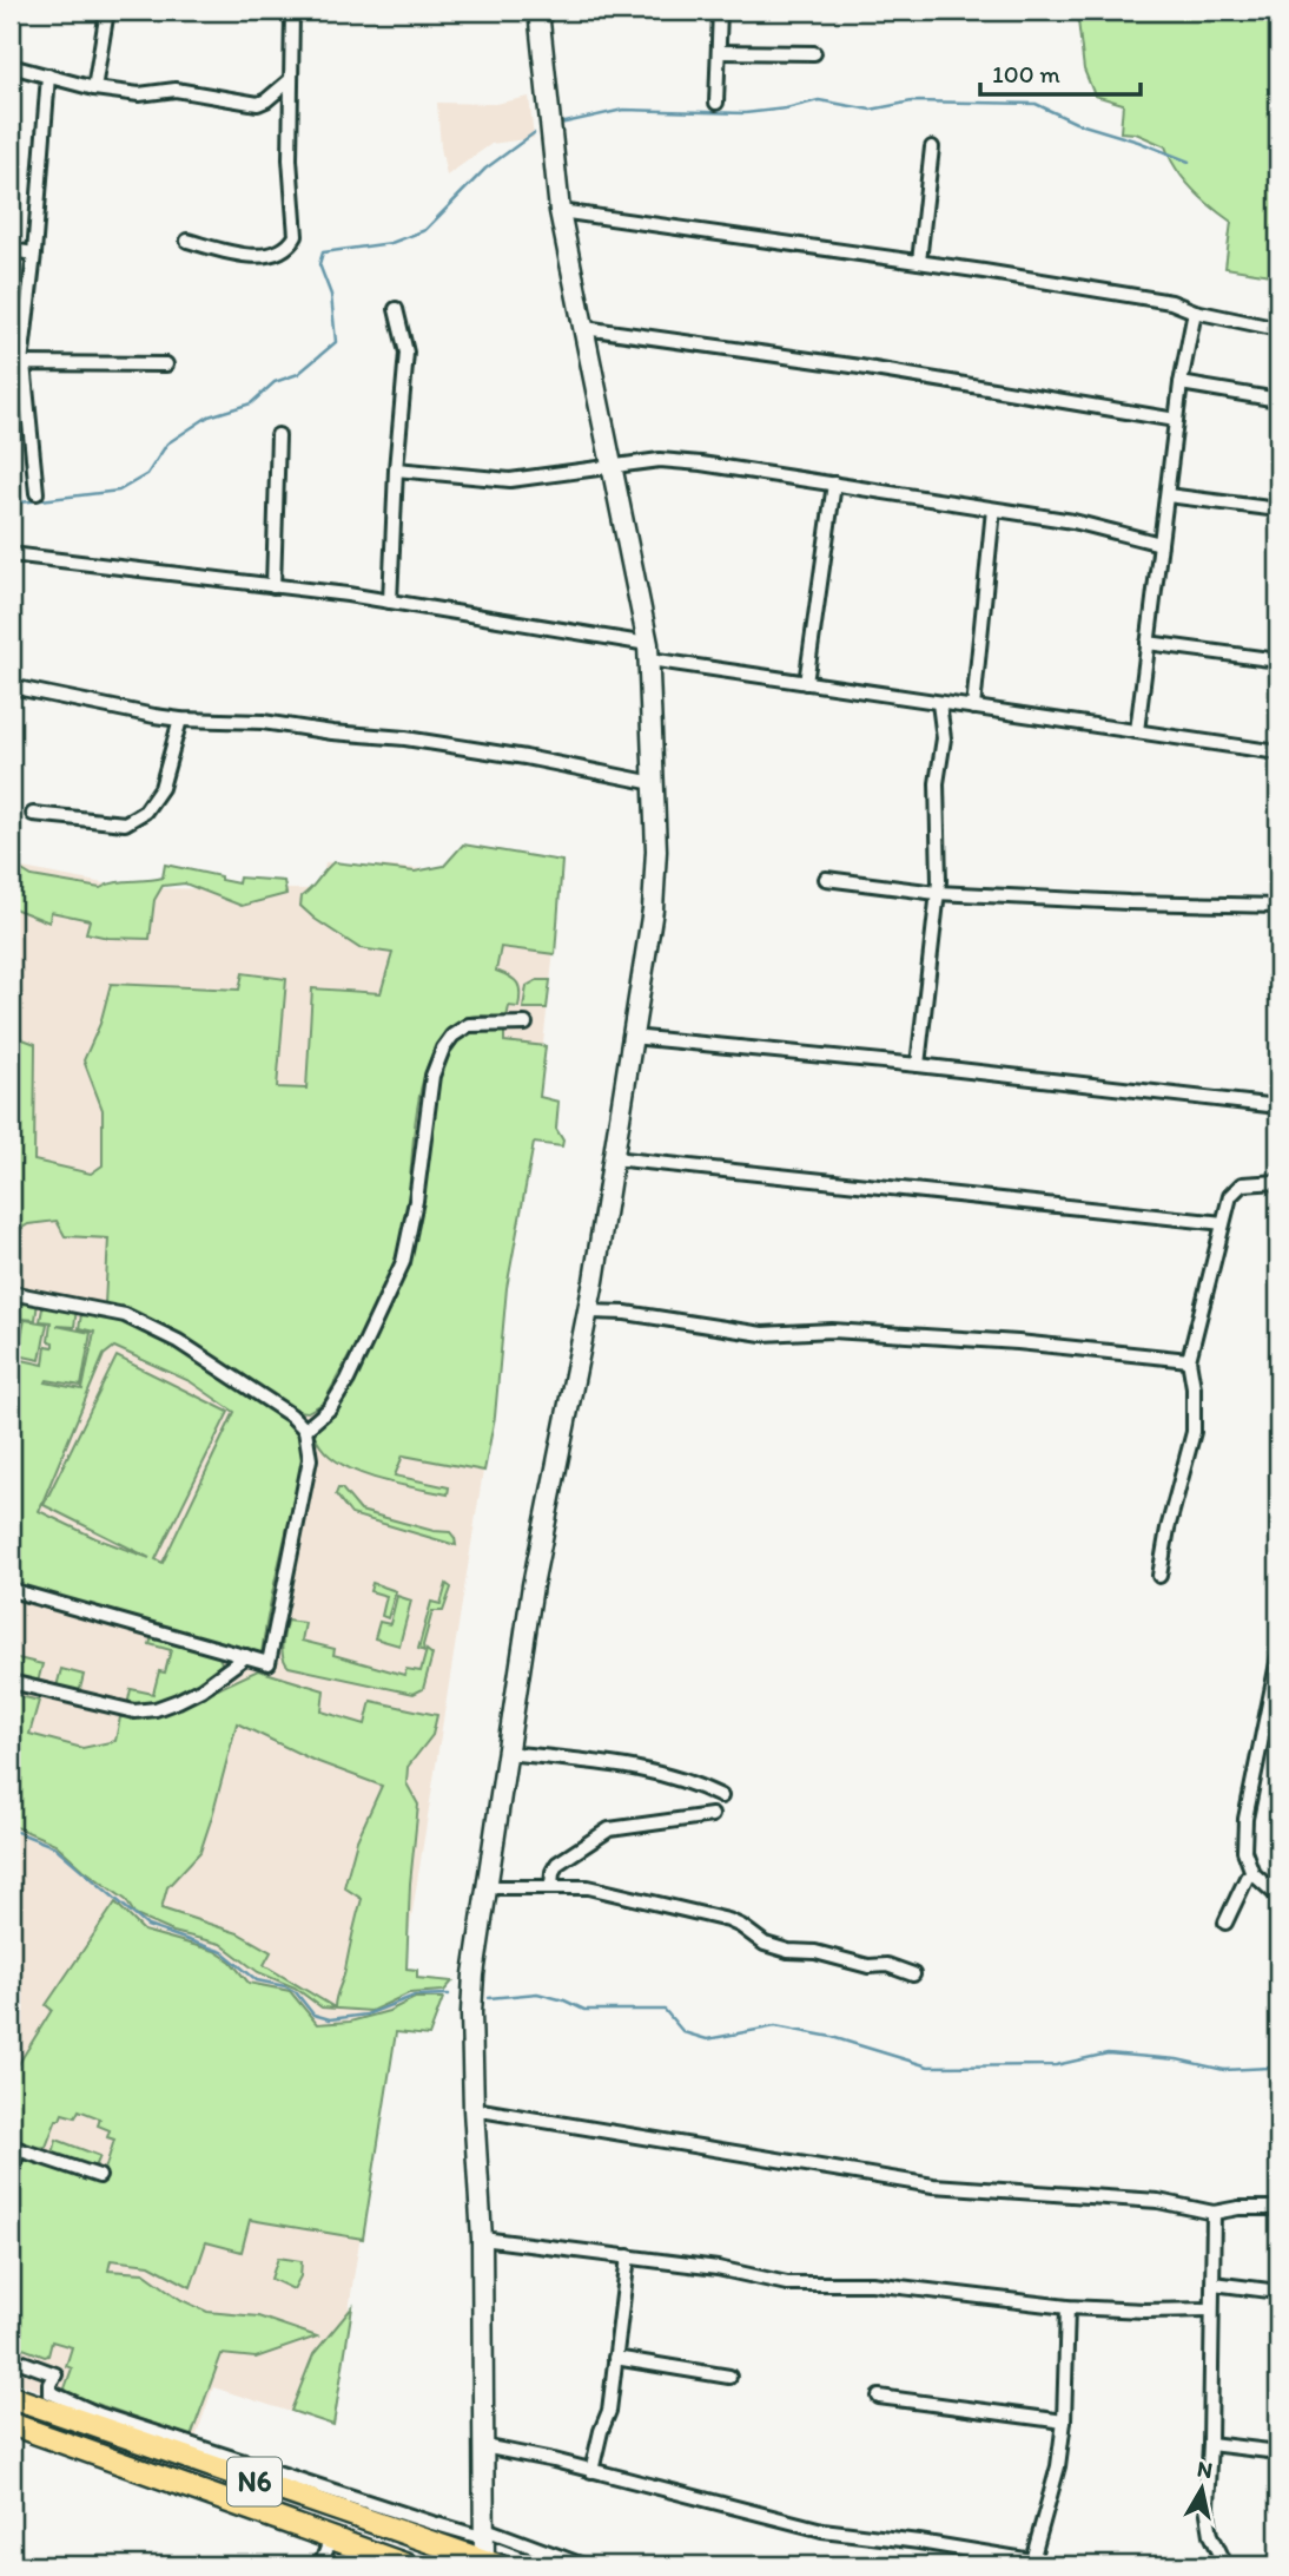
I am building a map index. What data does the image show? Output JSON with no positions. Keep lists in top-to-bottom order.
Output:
{
  "streets": {
    "main road": ["N6"]
  },
  "scale_bar": "100 m",
  "north": "top"
}
